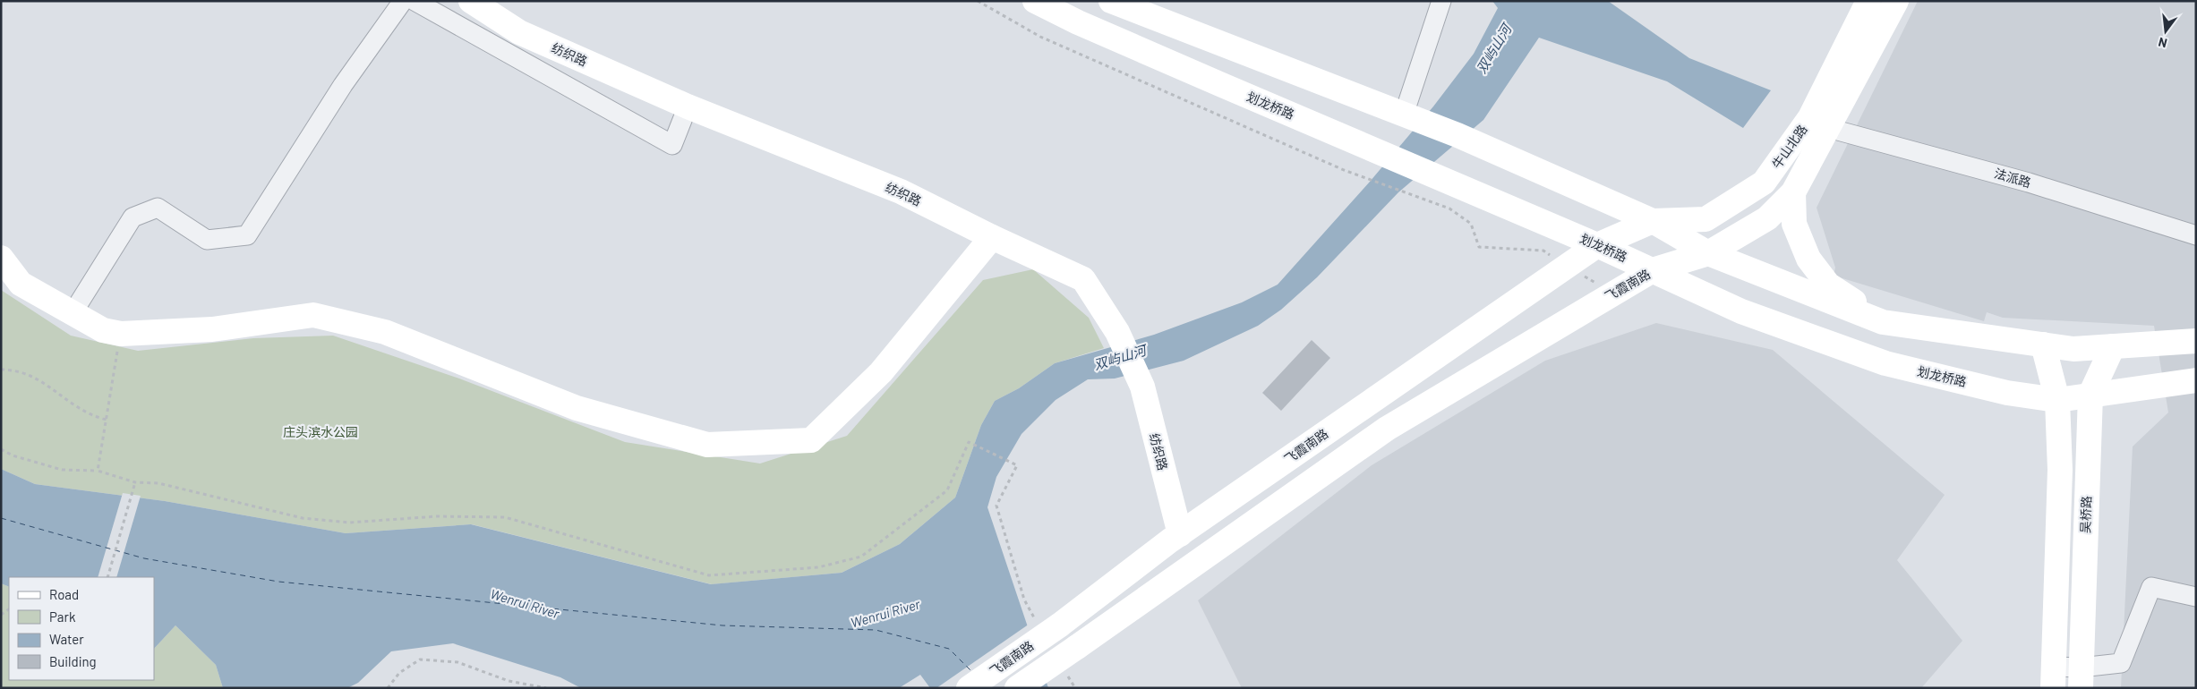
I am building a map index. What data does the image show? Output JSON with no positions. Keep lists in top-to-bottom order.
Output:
{
  "streets": {
    "main road": [
      "纺织路",
      "划龙桥路",
      "牛山北路",
      "飞霞南路",
      "吴桥路"
    ],
    "street": ["法派路"]
  },
  "crossings": [
    ["纺织路", "飞霞南路"],
    ["划龙桥路", "飞霞南路"],
    ["划龙桥路", "吴桥路"],
    ["牛山北路", "法派路"],
    ["牛山北路", "飞霞南路"]
  ],
  "water": ["双屿山河", "Wenrui River"],
  "parks": ["庄头滨水公园"],
  "legend": [
    "Road",
    "Park",
    "Water",
    "Building"
  ],
  "north": "bottom"
}
